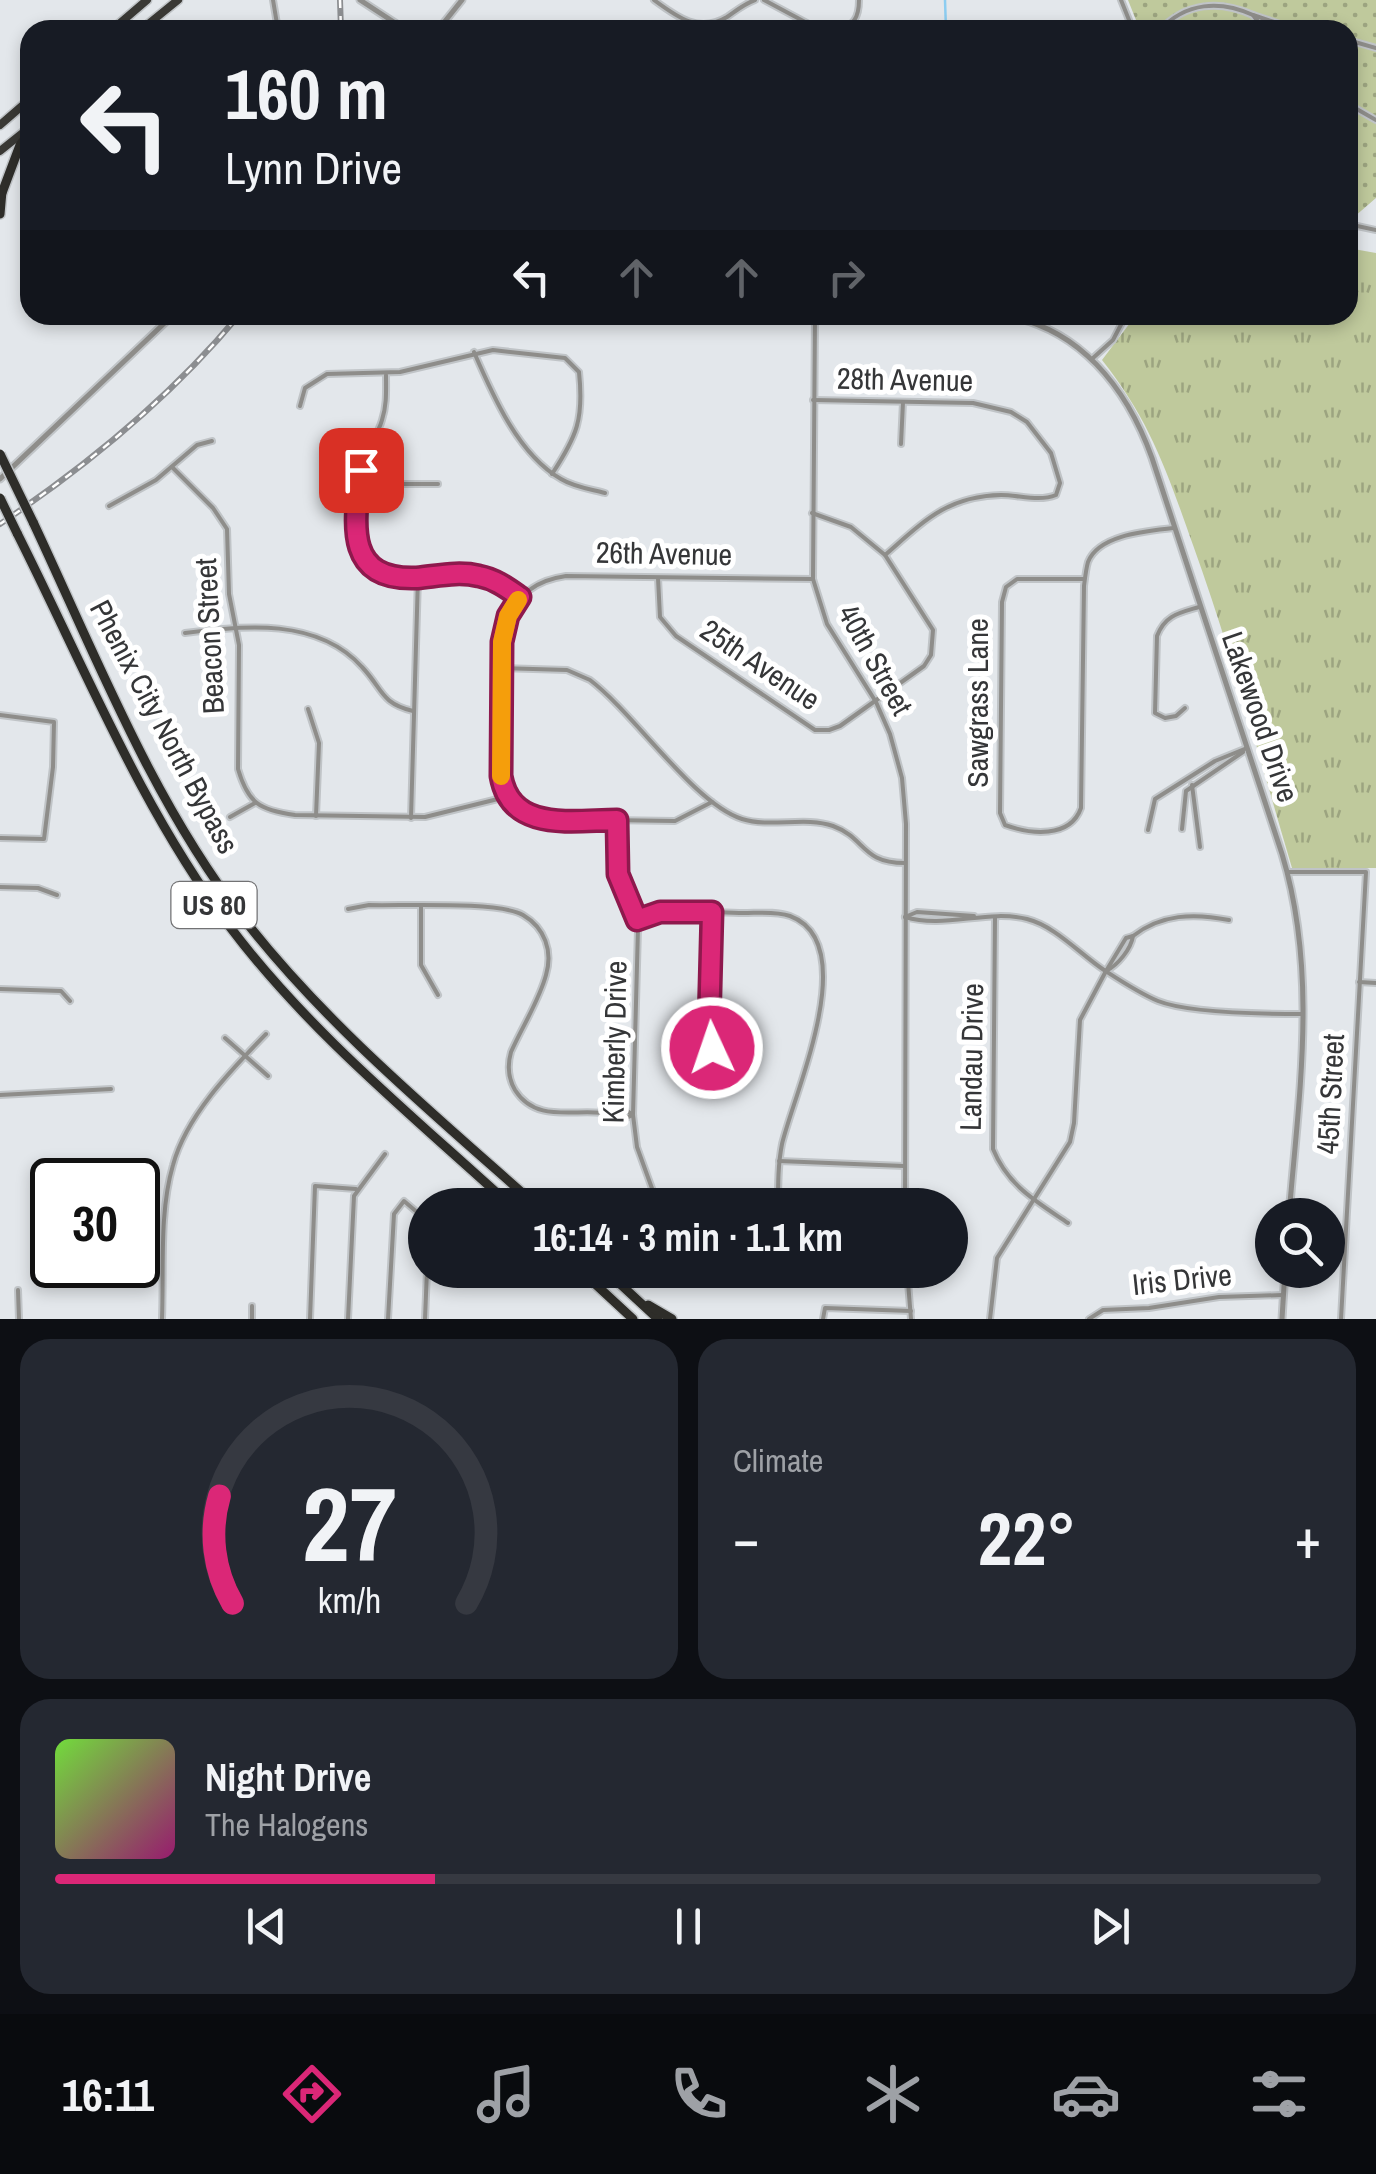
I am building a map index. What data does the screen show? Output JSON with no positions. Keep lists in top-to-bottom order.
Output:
{
  "streets": {
    "highway": ["Phenix City North Bypass", "US 80"],
    "street": [
      "28th Avenue",
      "26th Avenue",
      "Beacon Street",
      "40th Street",
      "25th Avenue",
      "Sawgrass Lane",
      "Lakewood Drive",
      "Kimberly Drive",
      "Landau Drive",
      "45th Street",
      "Iris Drive"
    ]
  },
  "crossings": [
    ["28th Avenue", "40th Street"],
    ["26th Avenue", "40th Street"],
    ["26th Avenue", "25th Avenue"],
    ["40th Street", "25th Avenue"],
    ["Lakewood Drive", "45th Street"]
  ],
  "page": {
    "turn": ["160 m", "Lynn Drive"],
    "limit": "30",
    "trip": "16:14 · 3 min · 1.1 km",
    "tile": "Climate",
    "heat": ["−", "22°", "+"],
    "song": ["Night Drive", "The Halogens"],
    "tabs": "16:11",
    "gauge": ["27", "km/h"]
  }
}
